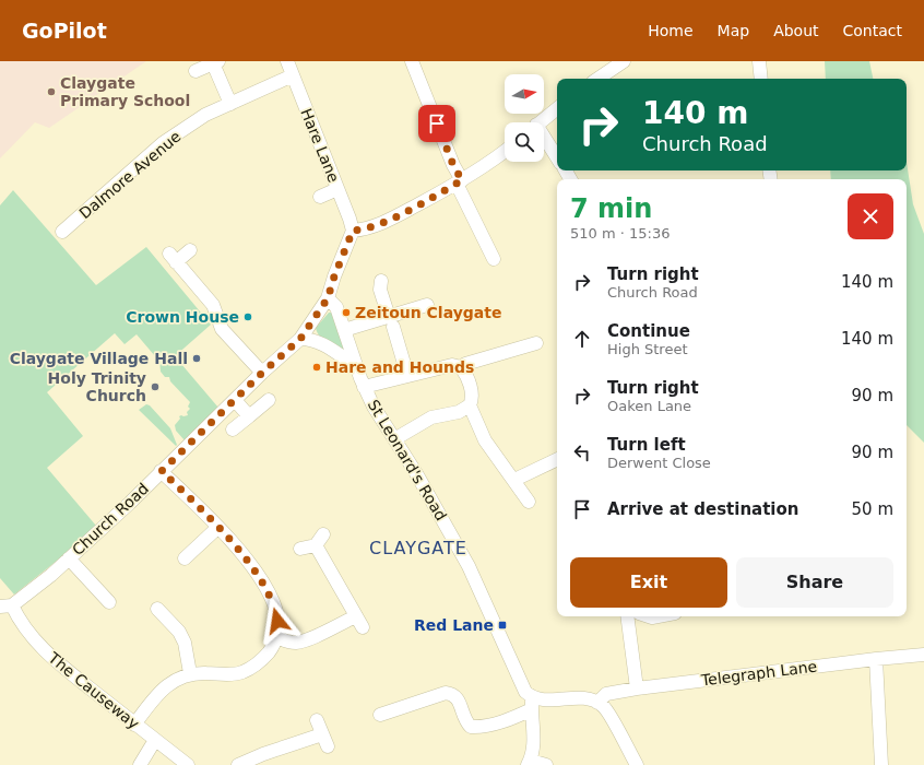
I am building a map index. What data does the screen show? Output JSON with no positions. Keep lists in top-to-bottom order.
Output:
{
  "streets": {
    "street": [
      "Hare Lane",
      "Dalmore Avenue",
      "St Leonard's Road",
      "Church Road",
      "Telegraph Lane",
      "The Causeway"
    ]
  },
  "crossings": [
    ["Hare Lane", "Dalmore Avenue"],
    ["Hare Lane", "Church Road"],
    ["St Leonard's Road", "Church Road"],
    ["Church Road", "The Causeway"]
  ],
  "districts": ["CLAYGATE"],
  "places": {
    "other": [
      "Claygate Primary School",
      "Zeitoun Claygate",
      "Crown House",
      "Claygate Village Hall",
      "Hare and Hounds",
      "Holy Trinity Church"
    ],
    "transit": ["Red Lane"]
  },
  "north": "right",
  "page": {
    "header": "GoPilot",
    "nav": [
      "Home",
      "Map",
      "About",
      "Contact"
    ],
    "turn": ["140 m", "Church Road"],
    "heading": ["7 min", "510 m · 15:36"],
    "list": [
      {
        "name": "Turn right",
        "note": "Church Road",
        "value": "140 m"
      },
      {
        "name": "Continue",
        "note": "High Street",
        "value": "140 m"
      },
      {
        "name": "Turn right",
        "note": "Oaken Lane",
        "value": "90 m"
      },
      {
        "name": "Turn left",
        "note": "Derwent Close",
        "value": "90 m"
      },
      {
        "name": "Arrive at destination",
        "value": "50 m"
      }
    ],
    "buttons": ["Exit", "Share"]
  }
}
